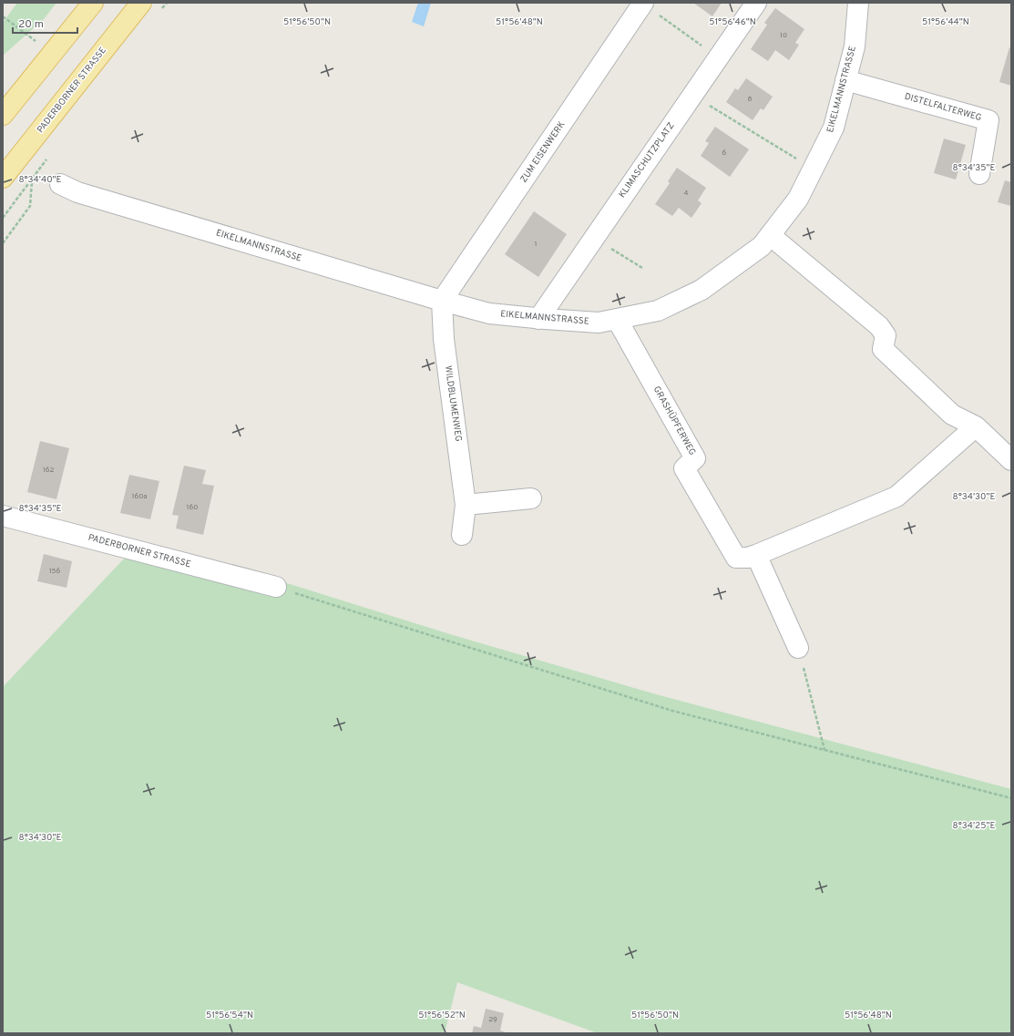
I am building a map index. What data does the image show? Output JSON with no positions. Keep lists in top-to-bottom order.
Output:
{
  "streets": {
    "main road": ["PADERBORNER STRASSE"],
    "street": [
      "EIKELMANNSTRASSE",
      "DISTELFALTERWEG",
      "ZUM EISENWERK",
      "KLIMASCHUTZPLATZ",
      "WILDBLUMENWEG",
      "GRASHÜPFERWEG"
    ]
  },
  "crossings": [
    ["EIKELMANNSTRASSE", "DISTELFALTERWEG"],
    ["EIKELMANNSTRASSE", "ZUM EISENWERK"],
    ["EIKELMANNSTRASSE", "KLIMASCHUTZPLATZ"],
    ["EIKELMANNSTRASSE", "WILDBLUMENWEG"],
    ["EIKELMANNSTRASSE", "GRASHÜPFERWEG"],
    ["ZUM EISENWERK", "WILDBLUMENWEG"]
  ],
  "house_numbers": [
    "10",
    "8",
    "6",
    "4",
    "1",
    "162",
    "160a",
    "160",
    "156",
    "29"
  ],
  "scale_bar": "20 m",
  "coordinates": [
    "51°56'50\"N",
    "51°56'48\"N",
    "51°56'46\"N",
    "51°56'44\"N",
    "8°34'35\"E",
    "8°34'40\"E",
    "8°34'30\"E",
    "8°34'25\"E",
    "51°56'54\"N",
    "51°56'52\"N"
  ]
}
